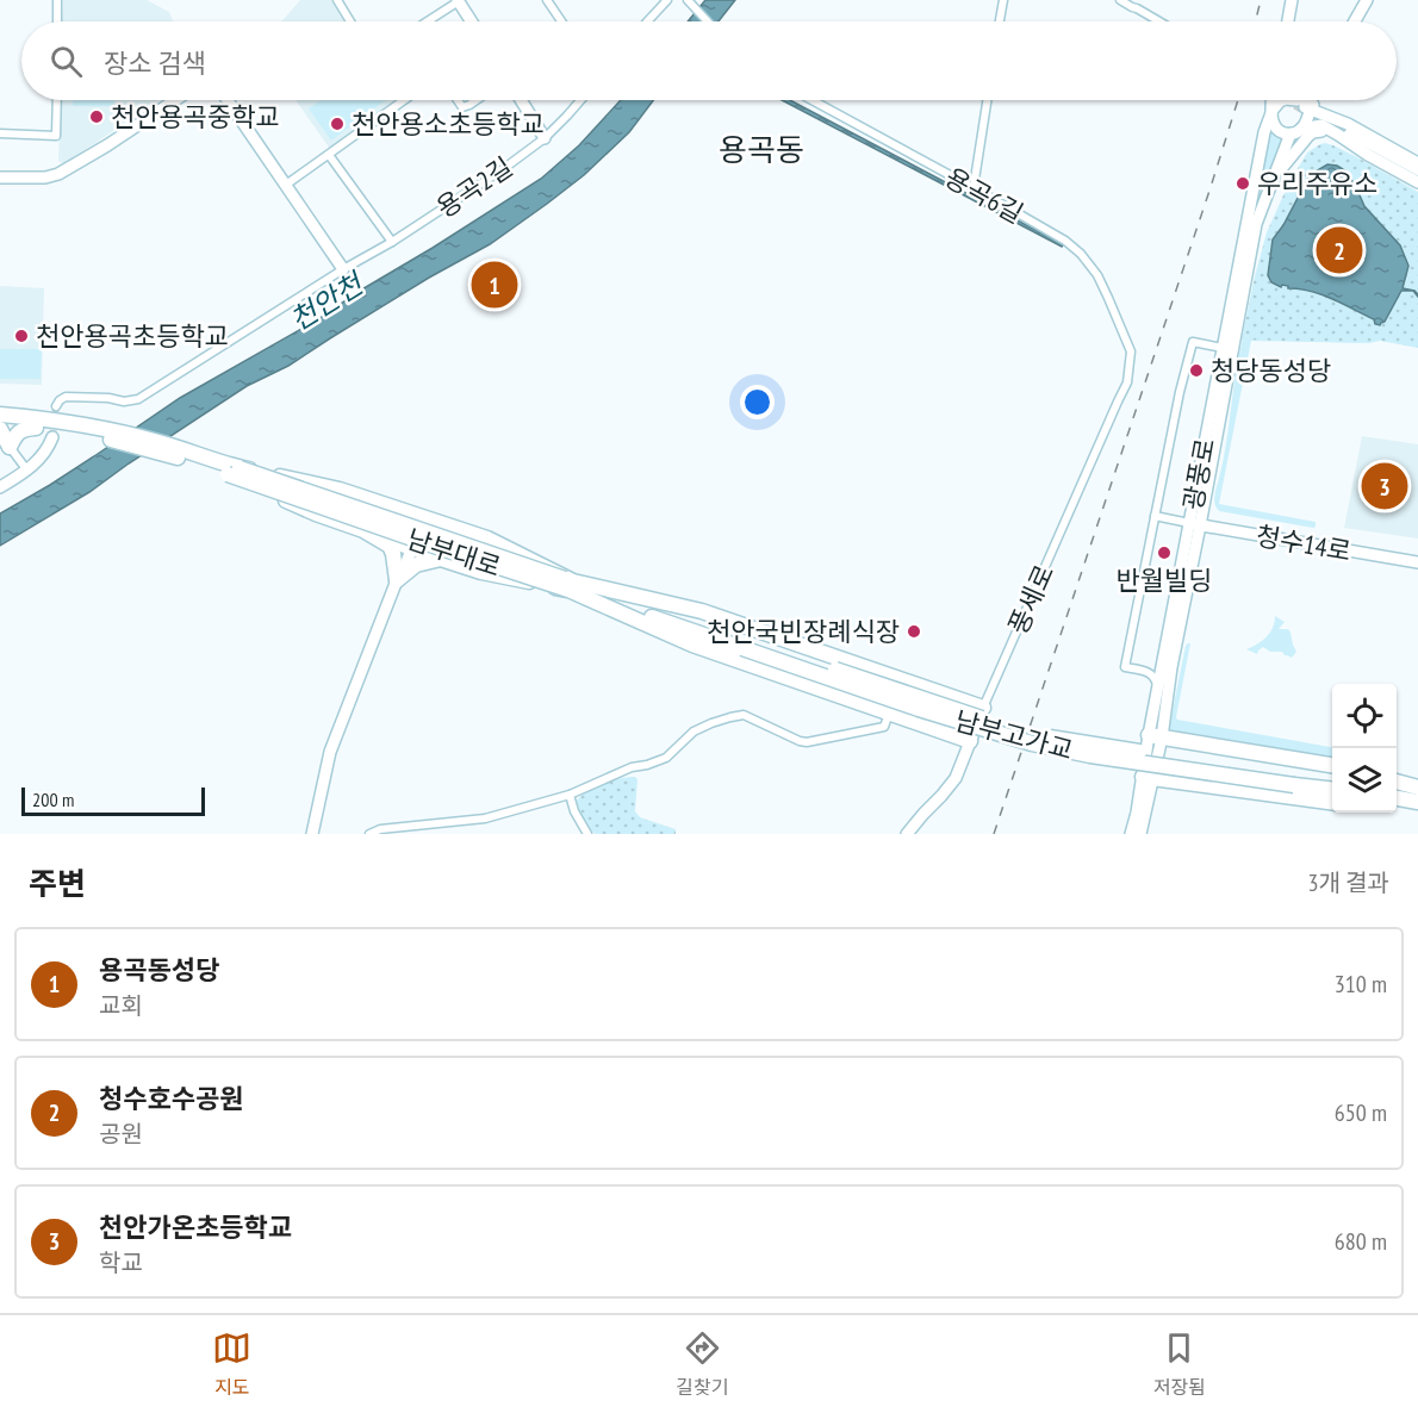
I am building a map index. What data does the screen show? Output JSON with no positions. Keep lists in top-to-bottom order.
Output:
{
  "streets": {
    "highway": ["남부대로", "남부고가교"],
    "street": [
      "용곡2길",
      "용곡6길",
      "광풍로",
      "청수14로",
      "풍세로"
    ]
  },
  "crossings": [
    ["용곡6길", "풍세로"],
    ["광풍로", "청수14로"],
    ["남부대로", "남부고가교"]
  ],
  "districts": ["용곡동"],
  "water": ["천안천"],
  "places": [
    "천안용곡중학교",
    "천안용소초등학교",
    "우리주유소",
    "천안용곡초등학교",
    "청당동성당",
    "반월빌딩",
    "천안국빈장례식장"
  ],
  "scale_bar": "200 m",
  "page": {
    "search": "장소 검색",
    "pins": ["2", "1", "3"],
    "scale": "200 m",
    "heading": ["주변", "3개 결과"],
    "list": [
      {
        "mark": "1",
        "name": "용곡동성당",
        "note": "교회",
        "value": "310 m"
      },
      {
        "mark": "2",
        "name": "청수호수공원",
        "note": "공원",
        "value": "650 m"
      },
      {
        "mark": "3",
        "name": "천안가온초등학교",
        "note": "학교",
        "value": "680 m"
      }
    ],
    "nav": ["지도", "길찾기", "저장됨"]
  }
}
